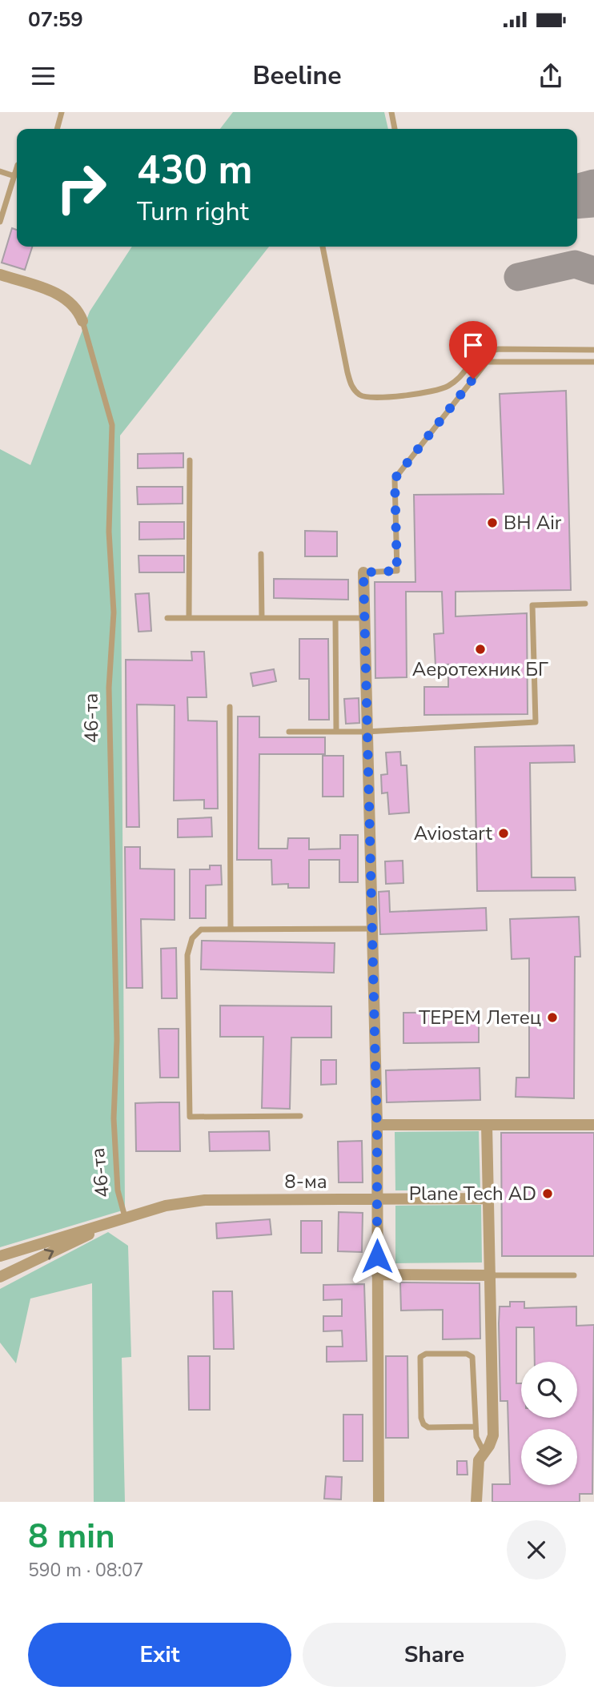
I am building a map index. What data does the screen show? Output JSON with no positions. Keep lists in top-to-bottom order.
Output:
{
  "streets": {
    "street": ["46-та", "8-ма"]
  },
  "crossings": [
    ["46-та", "8-ма"]
  ],
  "places": [
    "BH Air",
    "Аеротехник БГ",
    "Aviostart",
    "ТЕРЕМ Летец",
    "Plane Tech AD"
  ],
  "page": {
    "status": "07:59",
    "header": "Beeline",
    "turn": ["430 m", "Turn right"],
    "heading": ["8 min", "590 m · 08:07"],
    "buttons": ["Exit", "Share"]
  }
}
